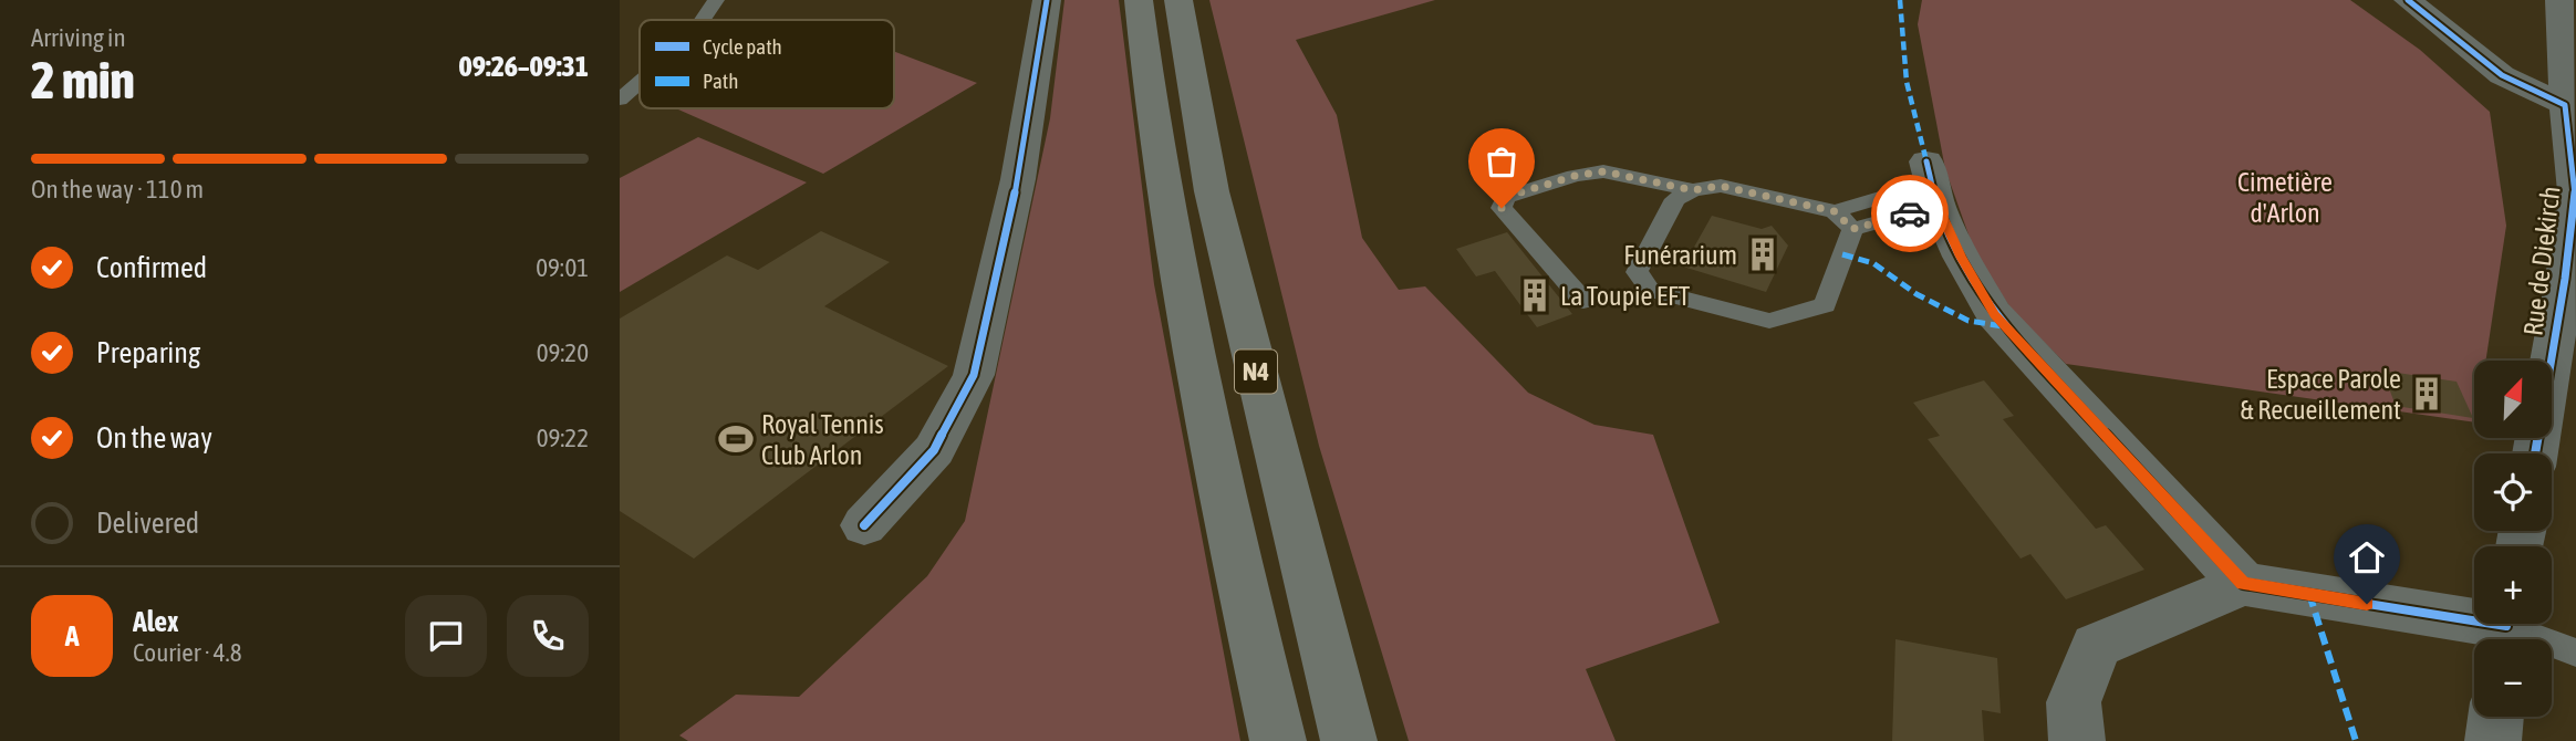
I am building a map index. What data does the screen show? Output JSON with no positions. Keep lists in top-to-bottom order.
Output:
{
  "streets": {
    "main road": ["N4"],
    "street": ["Rue de Diekirch"]
  },
  "parks": ["Cimetière d'Arlon"],
  "places": {
    "building": ["Funérarium", "La Toupie EFT", "Espace Parole & Recueillement"],
    "sports": ["Royal Tennis Club Arlon"]
  },
  "legend": ["Cycle path", "Path"],
  "north": "top right",
  "page": {
    "heading": ["2 min", "Arriving in", "09:26–09:31"],
    "panel": ["Alex", "Courier · 4.8"],
    "bar": "On the way · 110 m",
    "list": [
      ["Confirmed", "09:01"],
      ["Preparing", "09:20"],
      ["On the way", "09:22"],
      "Delivered"
    ],
    "map_buttons": ["+", "−"],
    "round": "A"
  }
}
